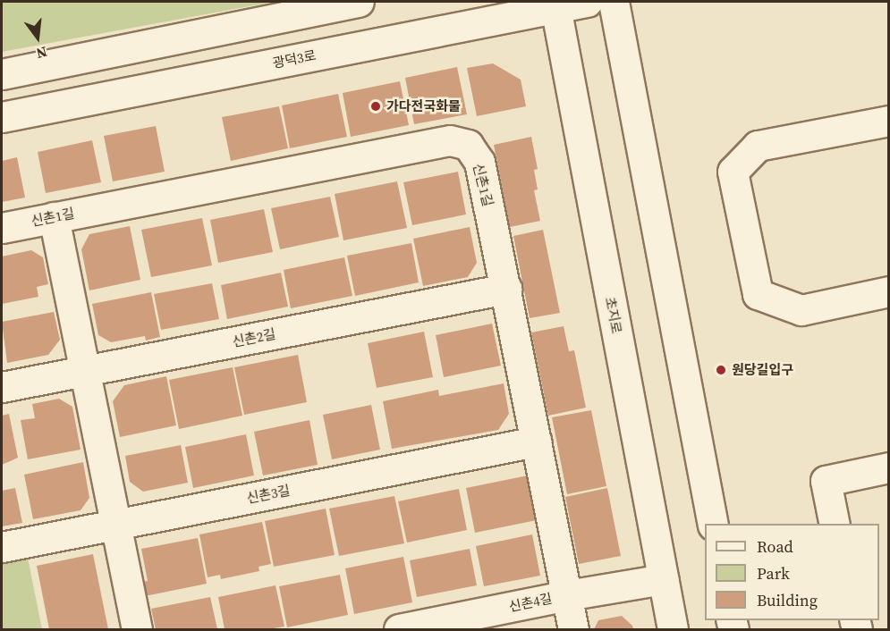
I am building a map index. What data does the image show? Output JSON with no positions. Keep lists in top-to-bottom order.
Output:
{
  "streets": {
    "street": [
      "광덕3로",
      "신촌1길",
      "초지로",
      "신촌2길",
      "신촌3길",
      "신촌4길"
    ]
  },
  "crossings": [
    ["광덕3로", "초지로"],
    ["신촌1길", "신촌2길"],
    ["신촌1길", "신촌3길"],
    ["신촌1길", "신촌4길"],
    ["초지로", "신촌4길"]
  ],
  "places": ["가다전국화물", "원당길입구"],
  "legend": ["Road", "Park", "Building"],
  "north": "bottom"
}
